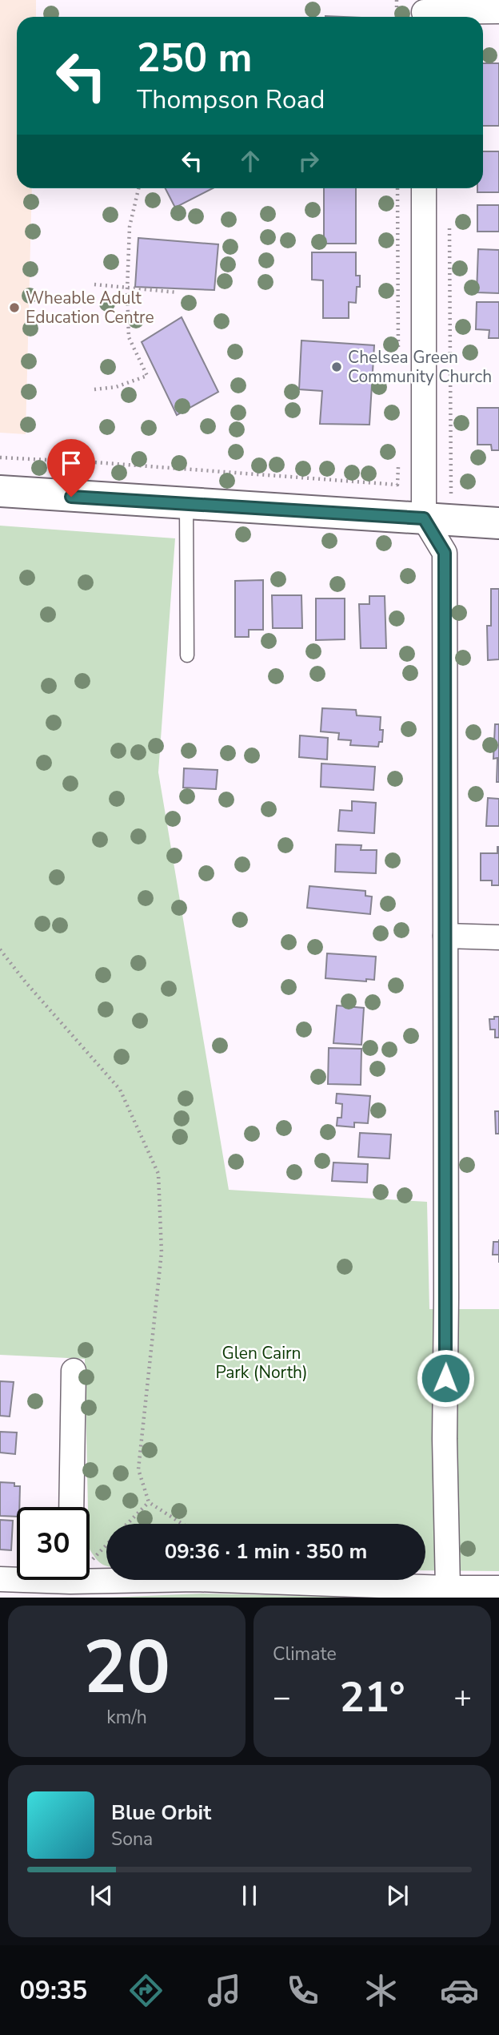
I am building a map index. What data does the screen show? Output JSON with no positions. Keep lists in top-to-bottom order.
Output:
{
  "parks": ["Glen Cairn Park (North)"],
  "places": ["Wheable Adult Education Centre", "Chelsea Green Community Church"],
  "page": {
    "turn": ["250 m", "Thompson Road"],
    "limit": "30",
    "trip": "09:36 · 1 min · 350 m",
    "tile": [
      ["20", "km/h"],
      "Climate"
    ],
    "heat": ["−", "21°", "+"],
    "song": ["Blue Orbit", "Sona"],
    "tabs": "09:35"
  }
}
